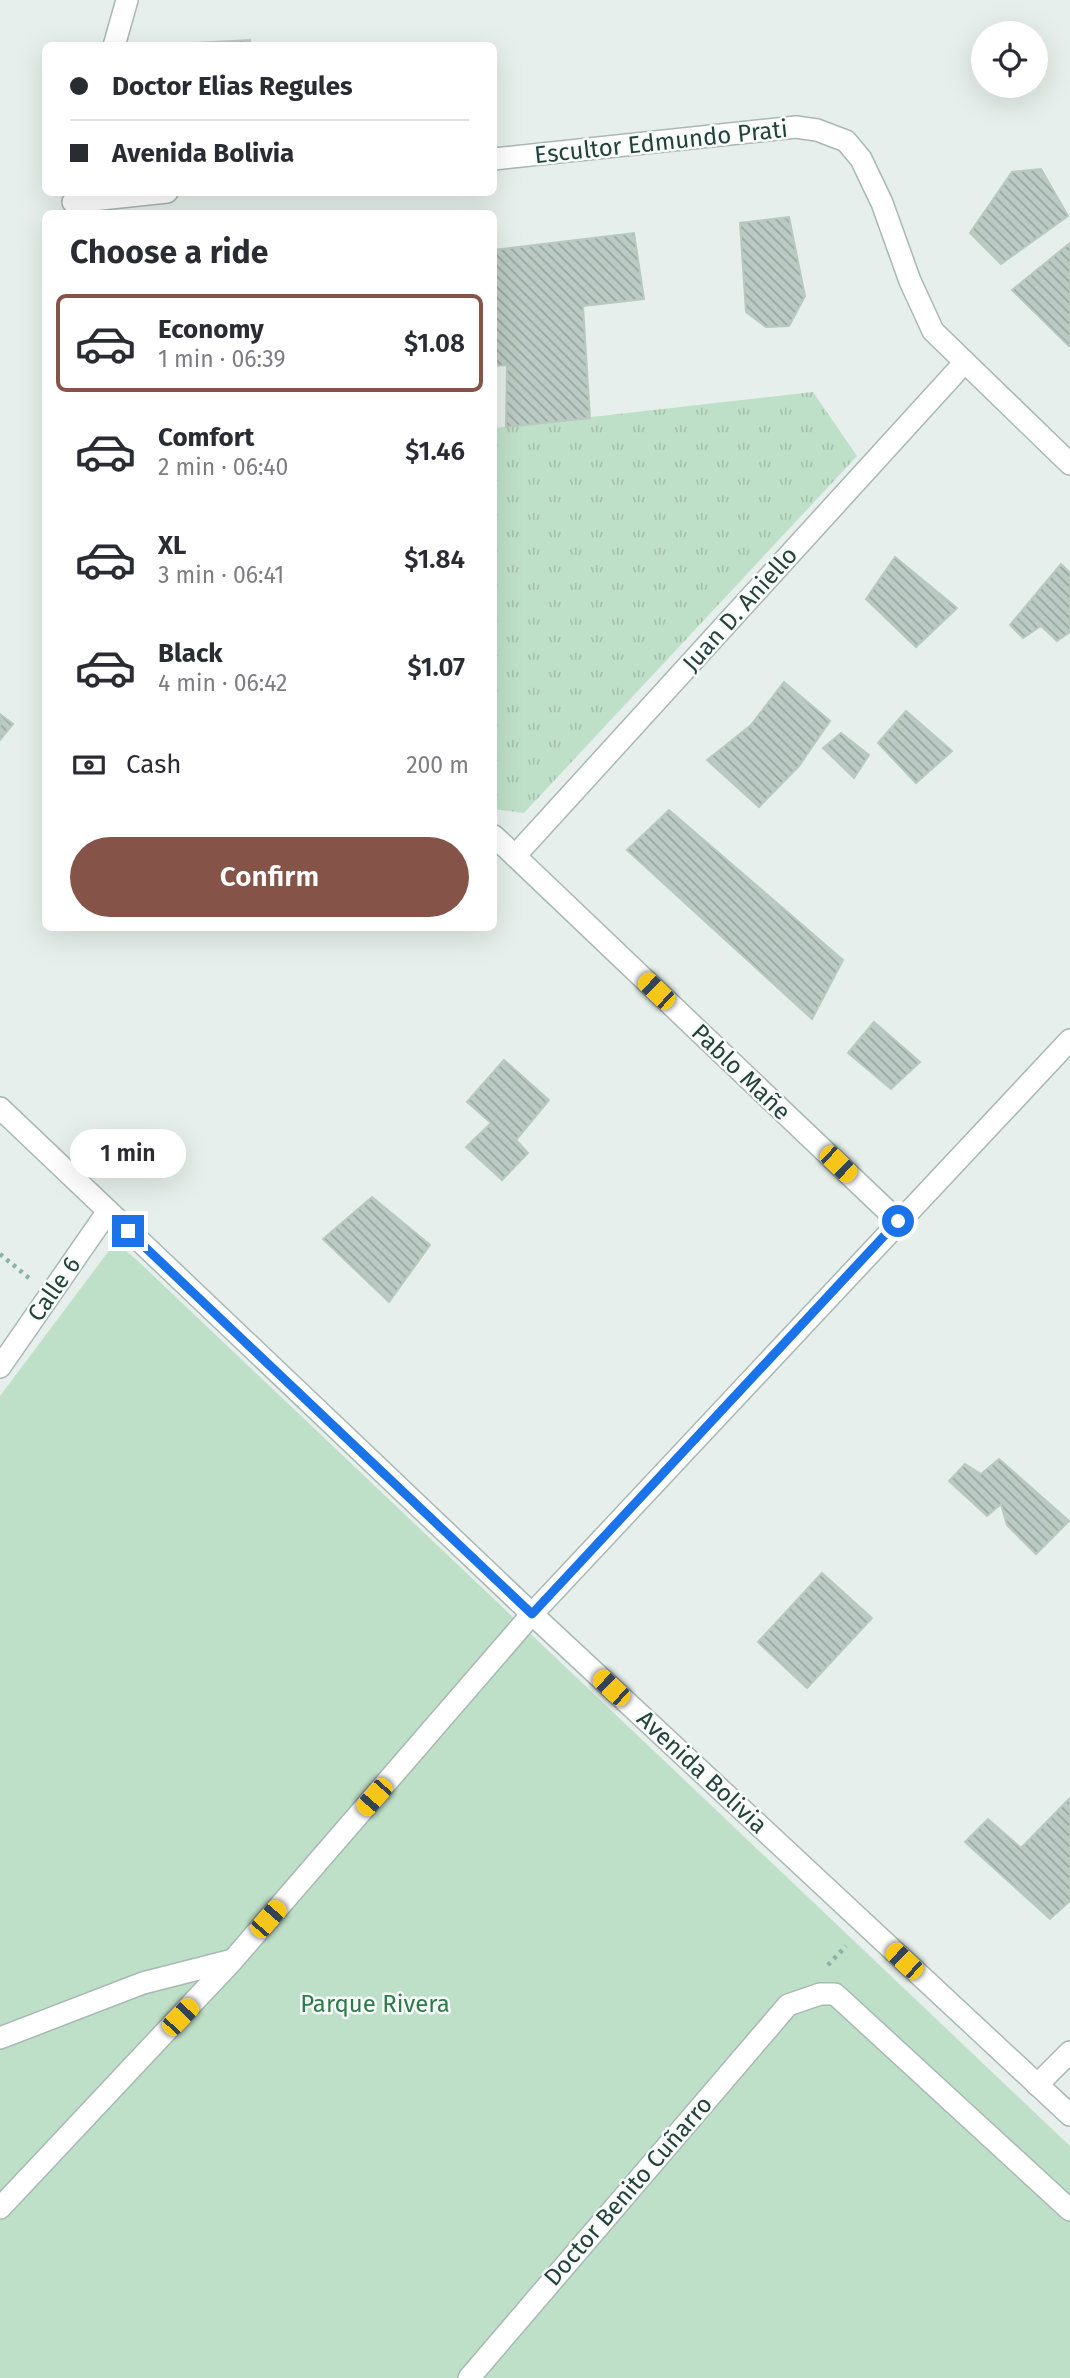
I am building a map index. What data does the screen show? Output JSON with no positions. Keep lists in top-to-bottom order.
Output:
{
  "streets": {
    "street": [
      "Escultor Edmundo Prati",
      "Juan D. Aniello",
      "Pablo Mañe",
      "Calle 6",
      "Avenida Bolivia",
      "Doctor Benito Cuñarro"
    ]
  },
  "crossings": [
    ["Escultor Edmundo Prati", "Juan D. Aniello"],
    ["Juan D. Aniello", "Pablo Mañe"],
    ["Calle 6", "Avenida Bolivia"]
  ],
  "parks": ["Parque Rivera"],
  "page": {
    "banner": ["Doctor Elias Regules", "Avenida Bolivia"],
    "heading": "Choose a ride",
    "list": [
      {
        "name": "Economy",
        "note": "1 min · 06:39",
        "value": "$1.08"
      },
      {
        "name": "Comfort",
        "note": "2 min · 06:40",
        "value": "$1.46"
      },
      {
        "name": "XL",
        "note": "3 min · 06:41",
        "value": "$1.84"
      },
      {
        "name": "Black",
        "note": "4 min · 06:42",
        "value": "$1.07"
      }
    ],
    "pay": ["Cash", "200 m"],
    "buttons": "Confirm",
    "bubble": "1 min"
  }
}
